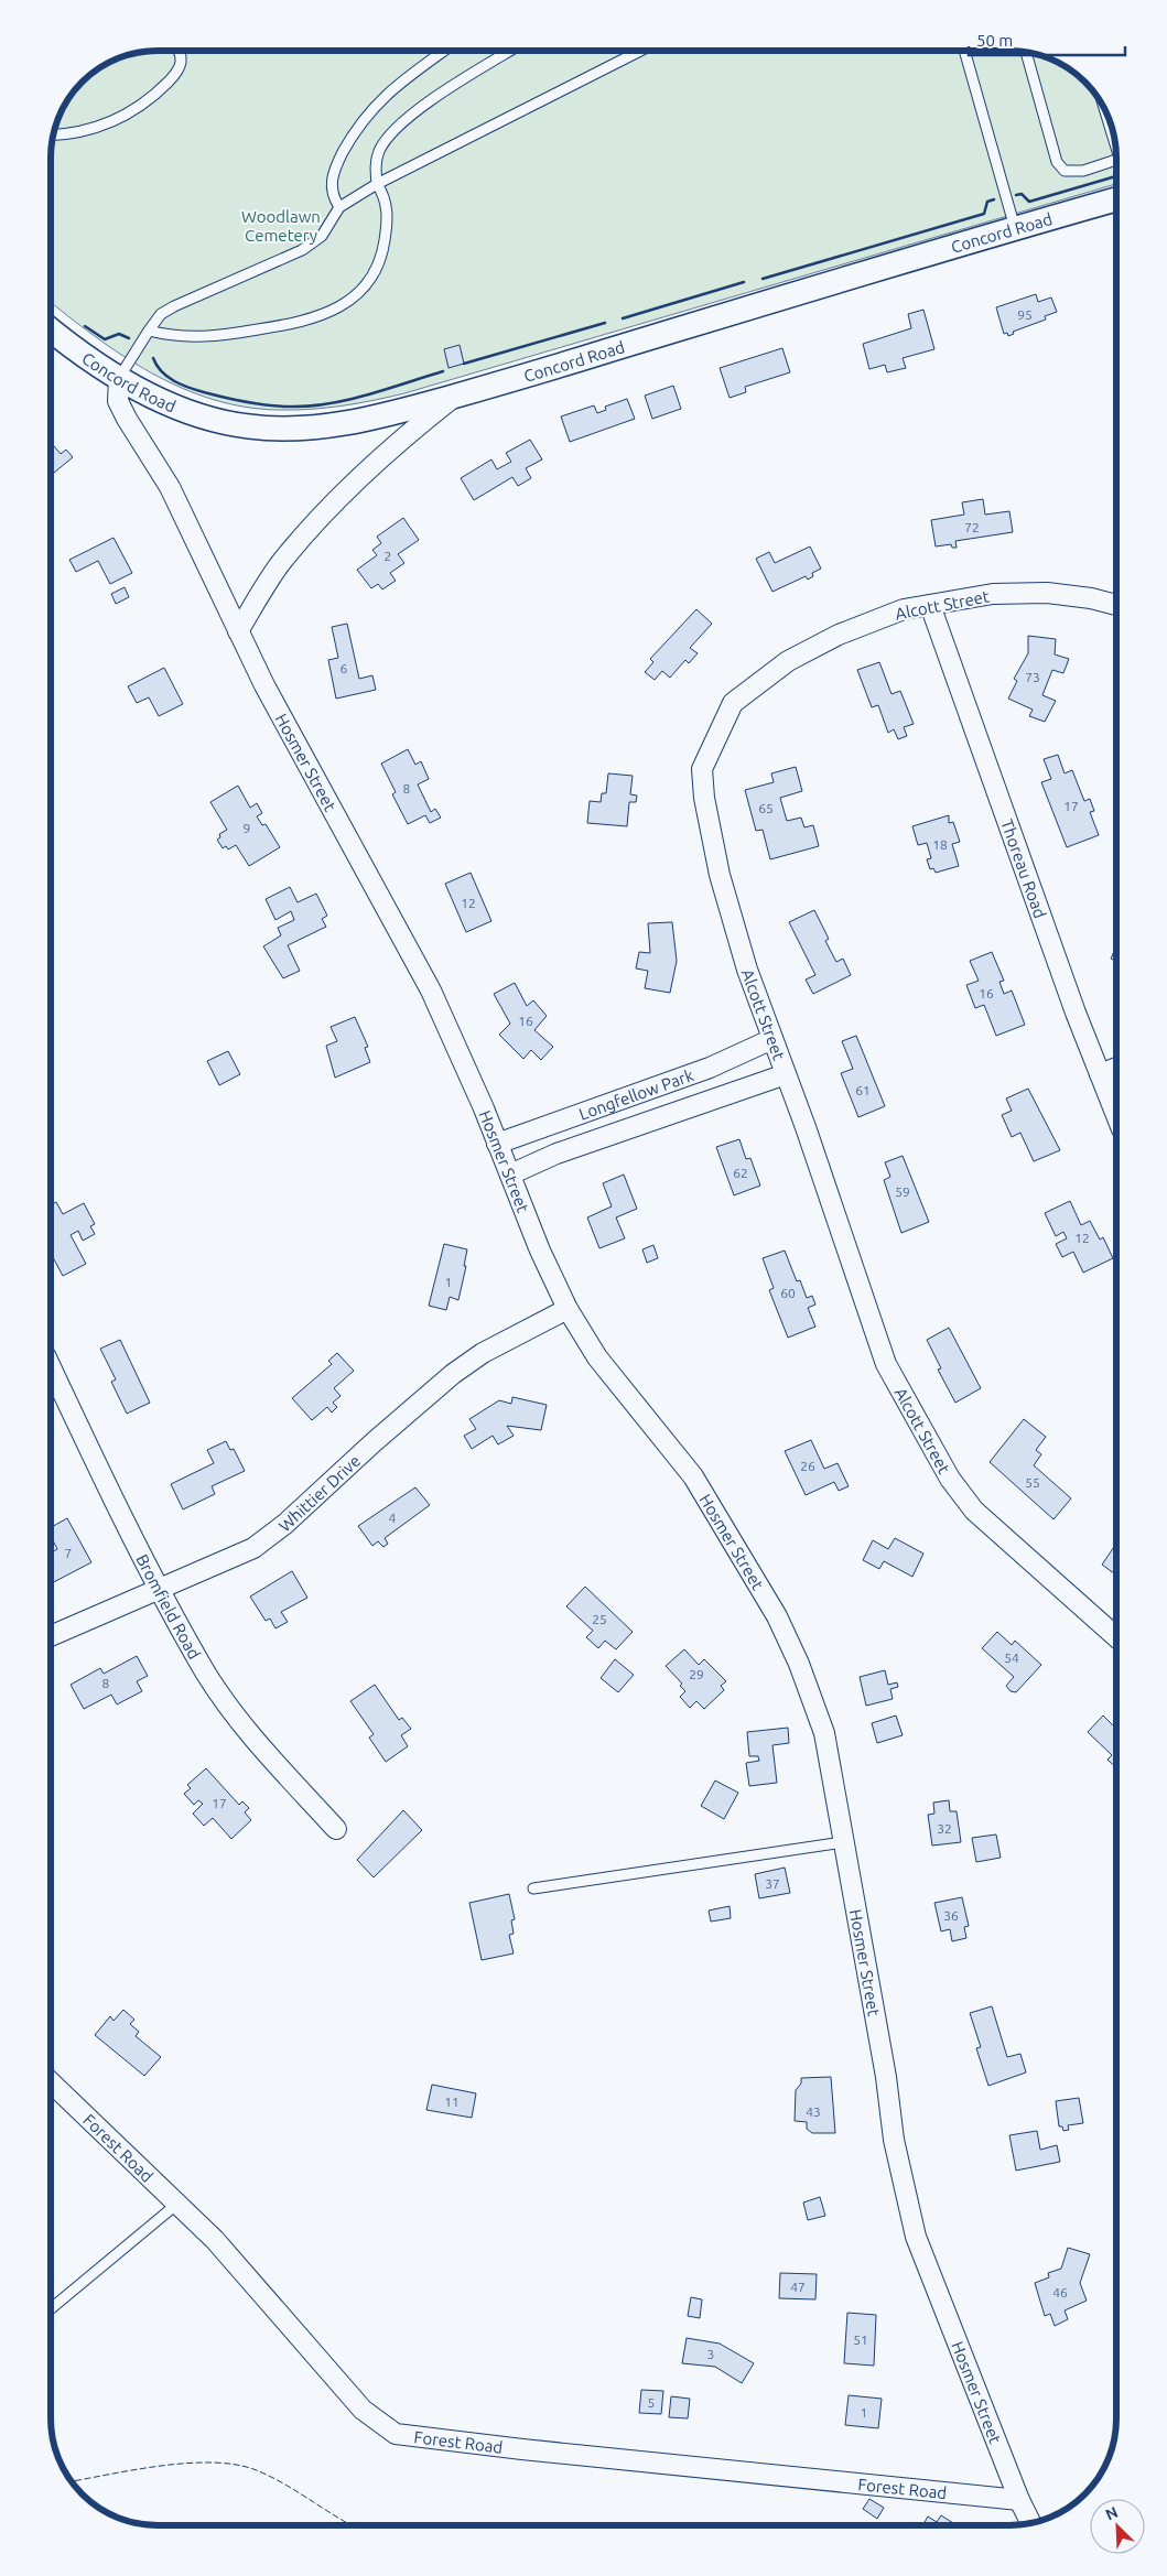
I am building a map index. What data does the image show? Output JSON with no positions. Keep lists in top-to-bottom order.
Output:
{
  "streets": {
    "street": [
      "Concord Road",
      "Alcott Street",
      "Hosmer Street",
      "Thoreau Road",
      "Longfellow Park",
      "Whittier Drive",
      "Bromfield Road",
      "Forest Road"
    ]
  },
  "crossings": [
    ["Concord Road", "Hosmer Street"],
    ["Alcott Street", "Thoreau Road"],
    ["Alcott Street", "Longfellow Park"],
    ["Hosmer Street", "Longfellow Park"],
    ["Hosmer Street", "Whittier Drive"],
    ["Hosmer Street", "Forest Road"],
    ["Whittier Drive", "Bromfield Road"]
  ],
  "parks": ["Woodlawn Cemetery"],
  "house_numbers": [
    "95",
    "72",
    "2",
    "6",
    "73",
    "8",
    "17",
    "65",
    "9",
    "18",
    "12",
    "16",
    "16",
    "61",
    "62",
    "59",
    "12",
    "1",
    "60",
    "26",
    "55",
    "4",
    "7",
    "25",
    "54",
    "29",
    "8",
    "17",
    "32",
    "37",
    "36",
    "11",
    "43",
    "47",
    "46",
    "51",
    "3",
    "5",
    "1"
  ],
  "scale_bar": "50 m",
  "north": "top left"
}
